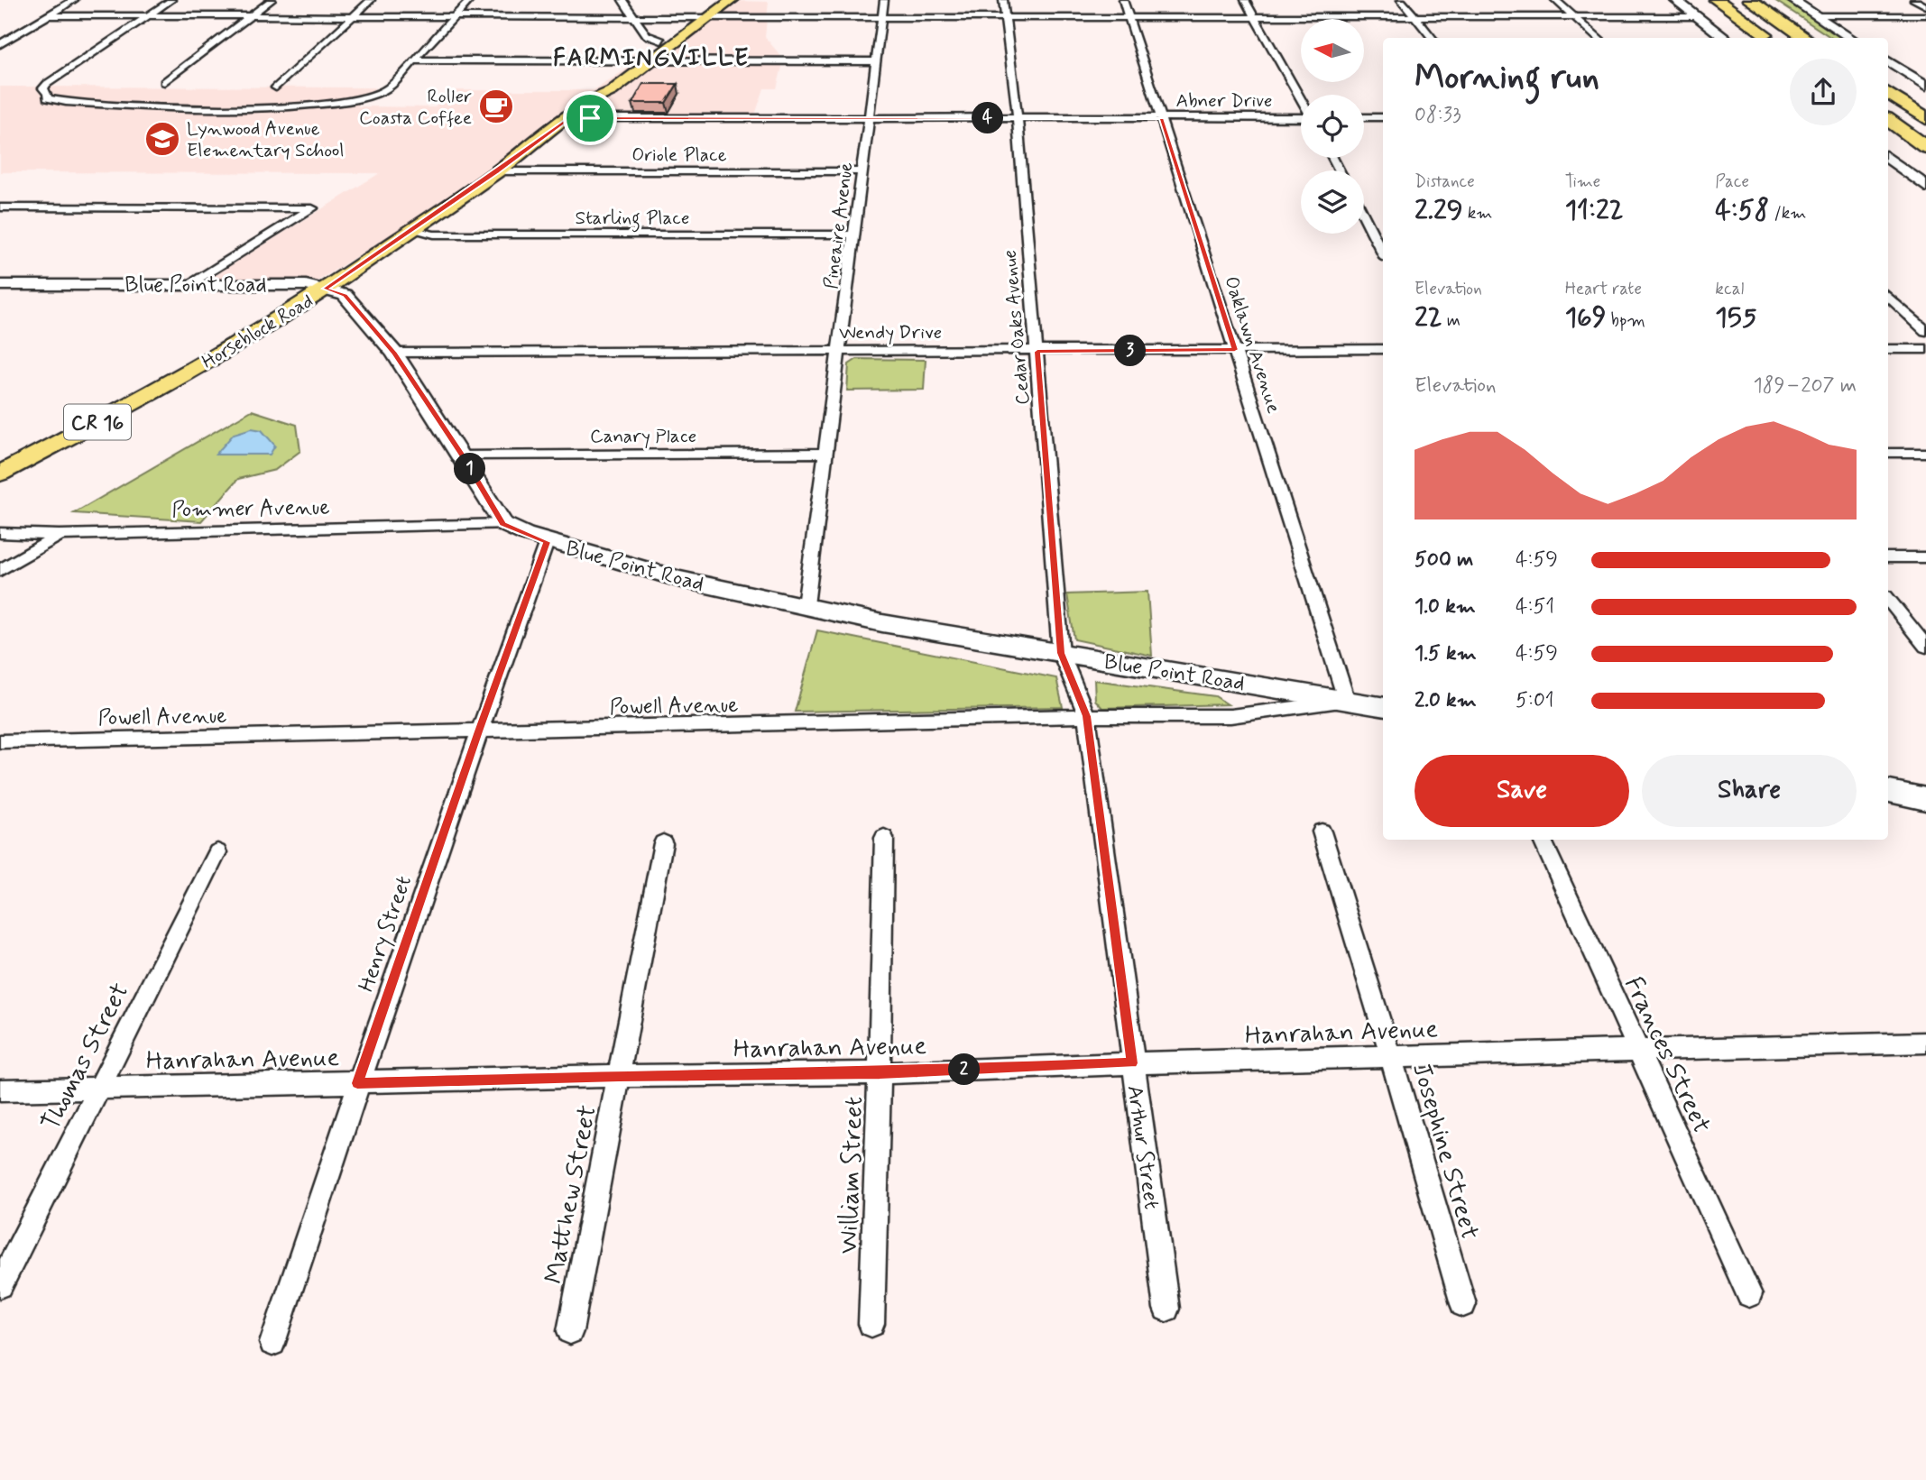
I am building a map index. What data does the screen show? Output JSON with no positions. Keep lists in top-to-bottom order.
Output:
{
  "streets": {
    "main road": ["Horseblock Road", "CR 16"],
    "street": [
      "Abner Drive",
      "Oriole Place",
      "Starling Place",
      "Pineaire Avenue",
      "Blue Point Road",
      "Cedar Oaks Avenue",
      "Wendy Drive",
      "Oaklawn Avenue",
      "Canary Place",
      "Pommer Avenue",
      "Powell Avenue",
      "Henry Street",
      "Hanrahan Avenue",
      "Frances Street",
      "Thomas Street",
      "Arthur Street",
      "Josephine Street",
      "William Street",
      "Matthew Street"
    ]
  },
  "crossings": [
    ["Abner Drive", "Pineaire Avenue"],
    ["Abner Drive", "Cedar Oaks Avenue"],
    ["Abner Drive", "Horseblock Road"],
    ["Abner Drive", "Oaklawn Avenue"],
    ["Oriole Place", "Pineaire Avenue"],
    ["Oriole Place", "Horseblock Road"],
    ["Starling Place", "Pineaire Avenue"],
    ["Starling Place", "Horseblock Road"],
    ["Pineaire Avenue", "Blue Point Road"],
    ["Pineaire Avenue", "Wendy Drive"],
    ["Pineaire Avenue", "Canary Place"],
    ["Blue Point Road", "Cedar Oaks Avenue"],
    ["Blue Point Road", "Horseblock Road"],
    ["Blue Point Road", "Wendy Drive"],
    ["Blue Point Road", "Oaklawn Avenue"],
    ["Blue Point Road", "Canary Place"],
    ["Blue Point Road", "Pommer Avenue"],
    ["Blue Point Road", "Powell Avenue"],
    ["Blue Point Road", "Henry Street"],
    ["Blue Point Road", "Arthur Street"],
    ["Cedar Oaks Avenue", "Wendy Drive"],
    ["Cedar Oaks Avenue", "Arthur Street"],
    ["Wendy Drive", "Oaklawn Avenue"],
    ["Oaklawn Avenue", "Powell Avenue"],
    ["Powell Avenue", "Henry Street"],
    ["Powell Avenue", "Arthur Street"],
    ["Henry Street", "Hanrahan Avenue"],
    ["Hanrahan Avenue", "Frances Street"],
    ["Hanrahan Avenue", "Thomas Street"],
    ["Hanrahan Avenue", "Arthur Street"],
    ["Hanrahan Avenue", "Josephine Street"],
    ["Hanrahan Avenue", "William Street"],
    ["Hanrahan Avenue", "Matthew Street"]
  ],
  "districts": ["FARMINGVILLE"],
  "places": {
    "cafe": ["Roller Coasta Coffee"],
    "school or university": ["Lynwood Avenue Elementary School"]
  },
  "north": "left",
  "page": {
    "heading": ["Morning run", "08:33"],
    "pins": [
      "4",
      "3",
      "1",
      "2"
    ],
    "stats": [
      ["Distance", "2.29 km"],
      ["Time", "11:22"],
      ["Pace", "4:58 /km"],
      ["Elevation", "22 m"],
      ["Heart rate", "169 bpm"],
      ["kcal", "155"]
    ],
    "chart": ["Elevation", "189–207 m"],
    "list": [
      {
        "name": "500 m",
        "note": "4:59"
      },
      {
        "name": "1.0 km",
        "note": "4:51"
      },
      {
        "name": "1.5 km",
        "note": "4:59"
      },
      {
        "name": "2.0 km",
        "note": "5:01"
      }
    ],
    "buttons": ["Save", "Share"]
  }
}
